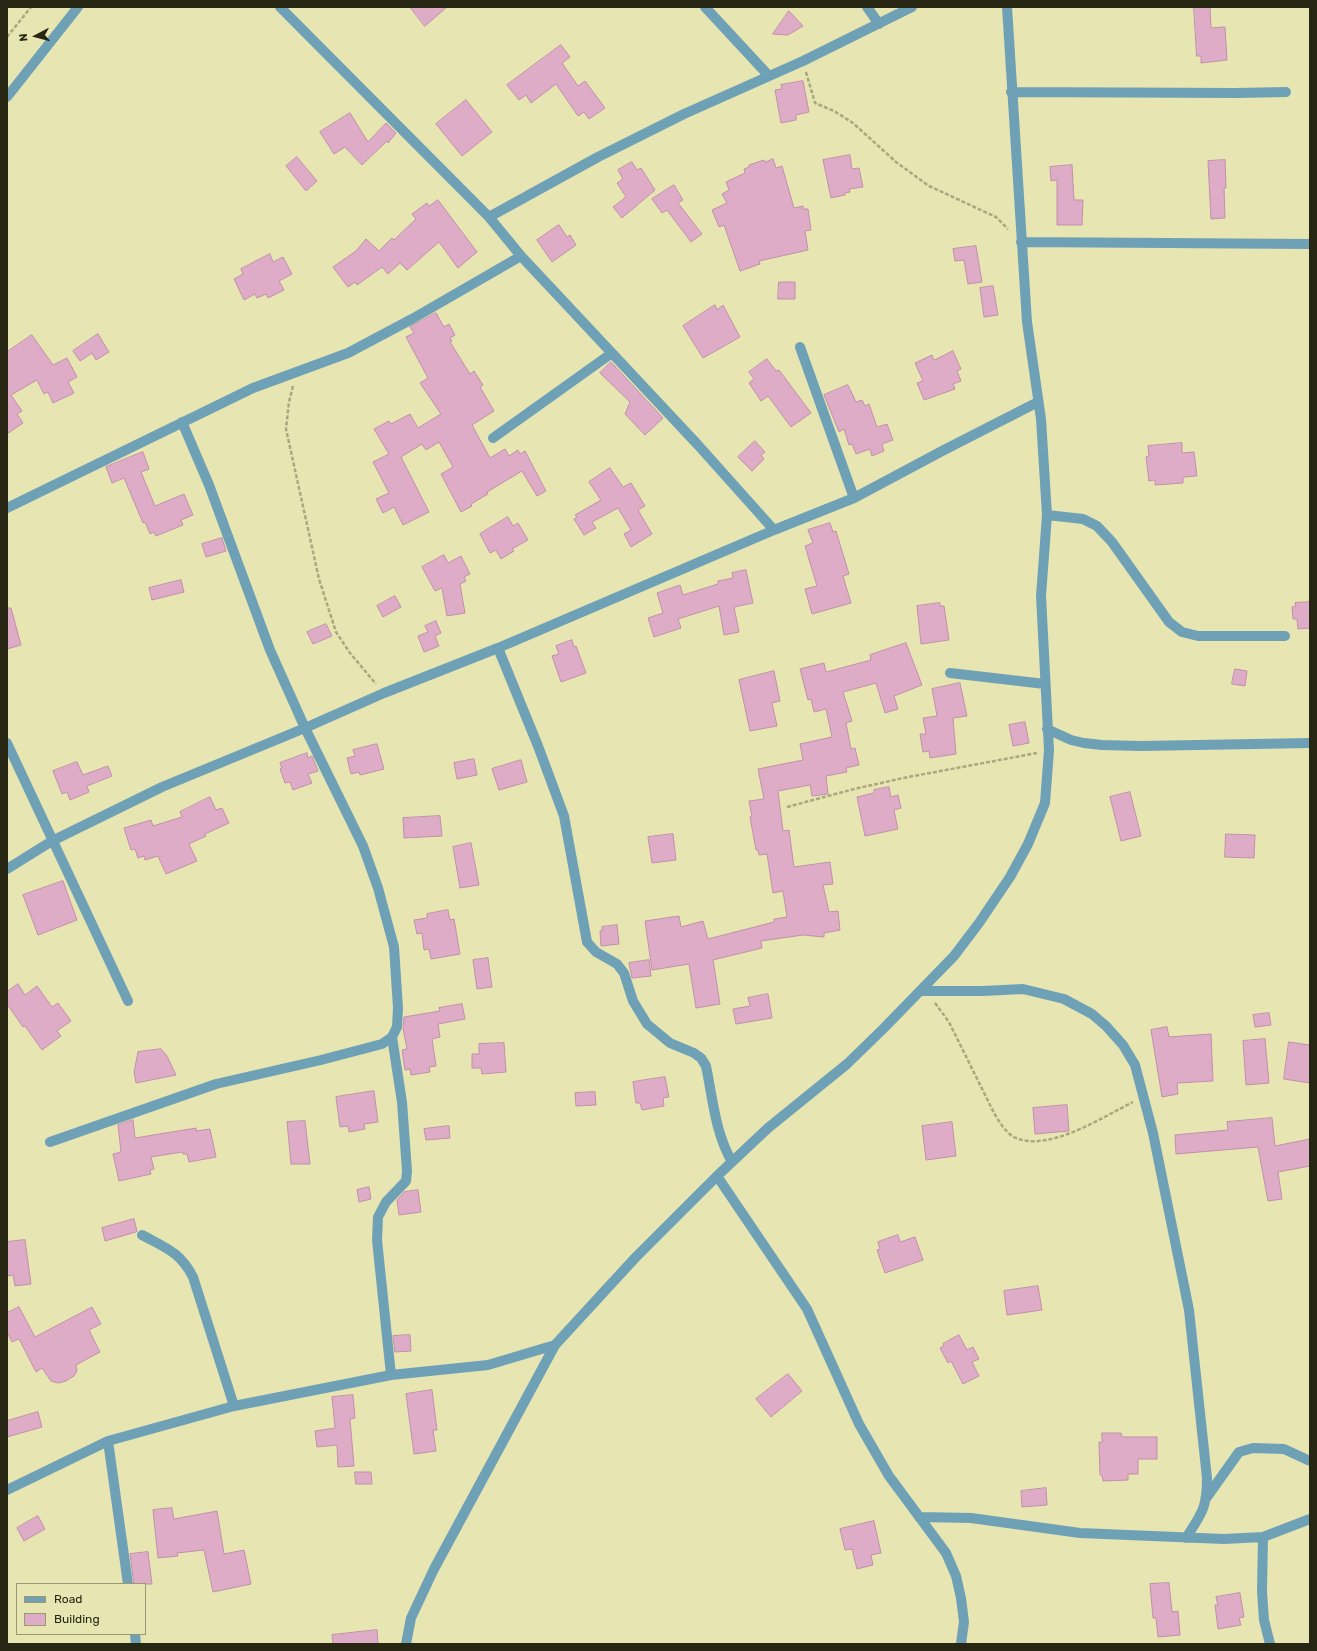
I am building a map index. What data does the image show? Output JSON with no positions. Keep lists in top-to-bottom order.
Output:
{
  "legend": ["Road", "Building"],
  "north": "left"
}
